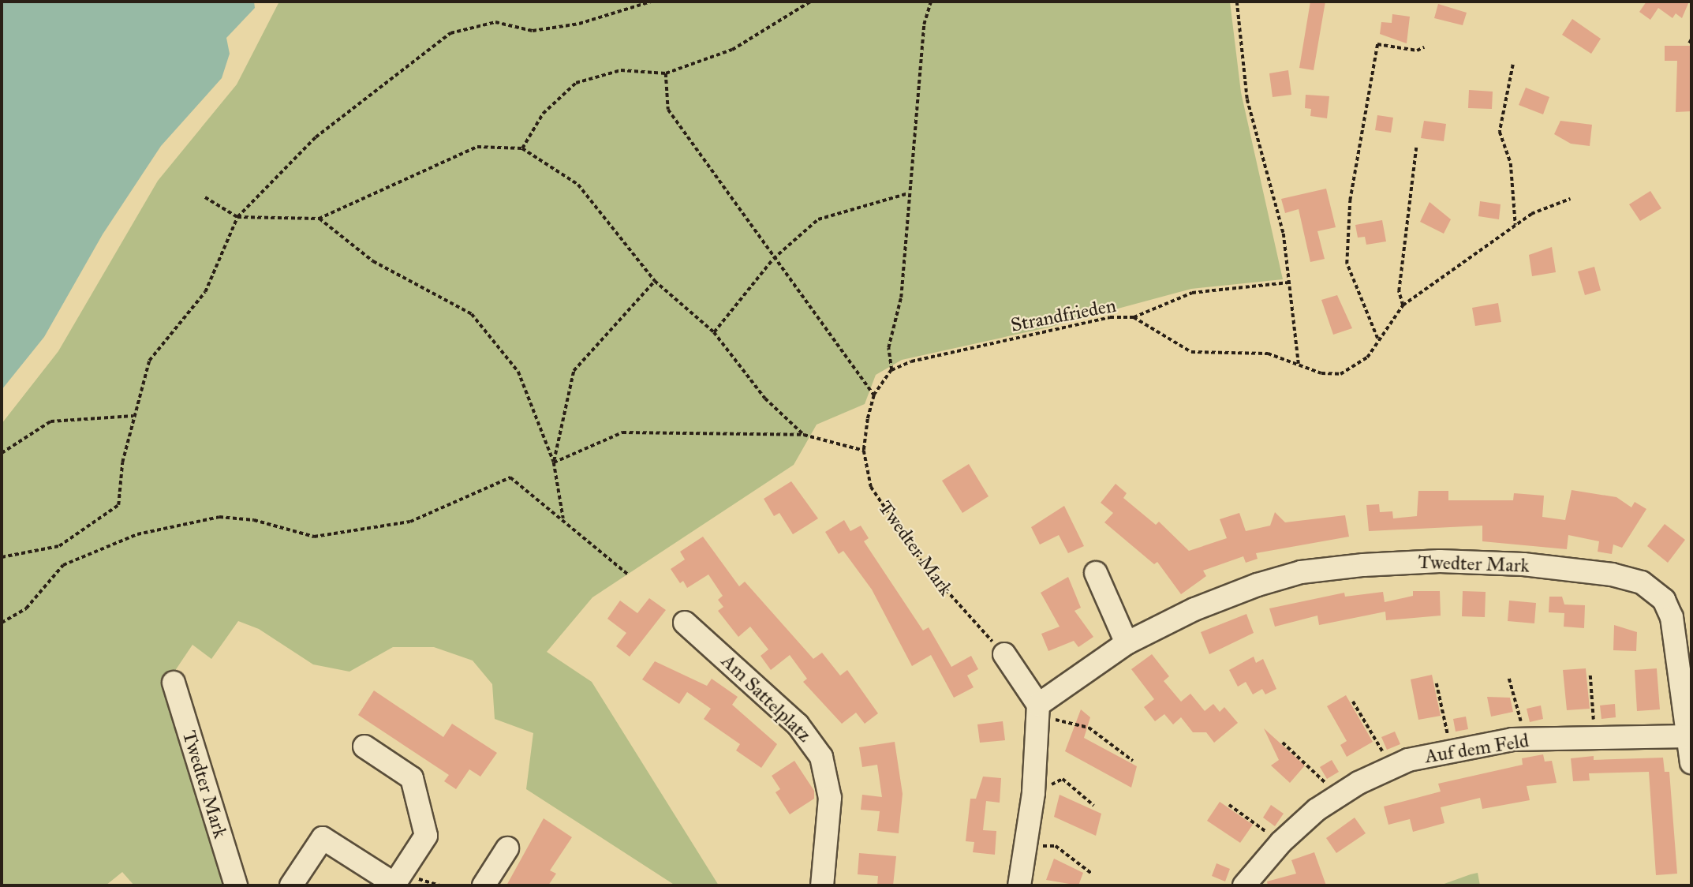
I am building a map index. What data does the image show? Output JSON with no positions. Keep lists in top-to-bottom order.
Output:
{
  "streets": {
    "street": ["Twedter Mark", "Am Sattelplatz", "Auf dem Feld"],
    "path": ["Strandfrieden"]
  },
  "crossings": [
    ["Strandfrieden", "Twedter Mark"],
    ["Twedter Mark", "Auf dem Feld"]
  ]
}
